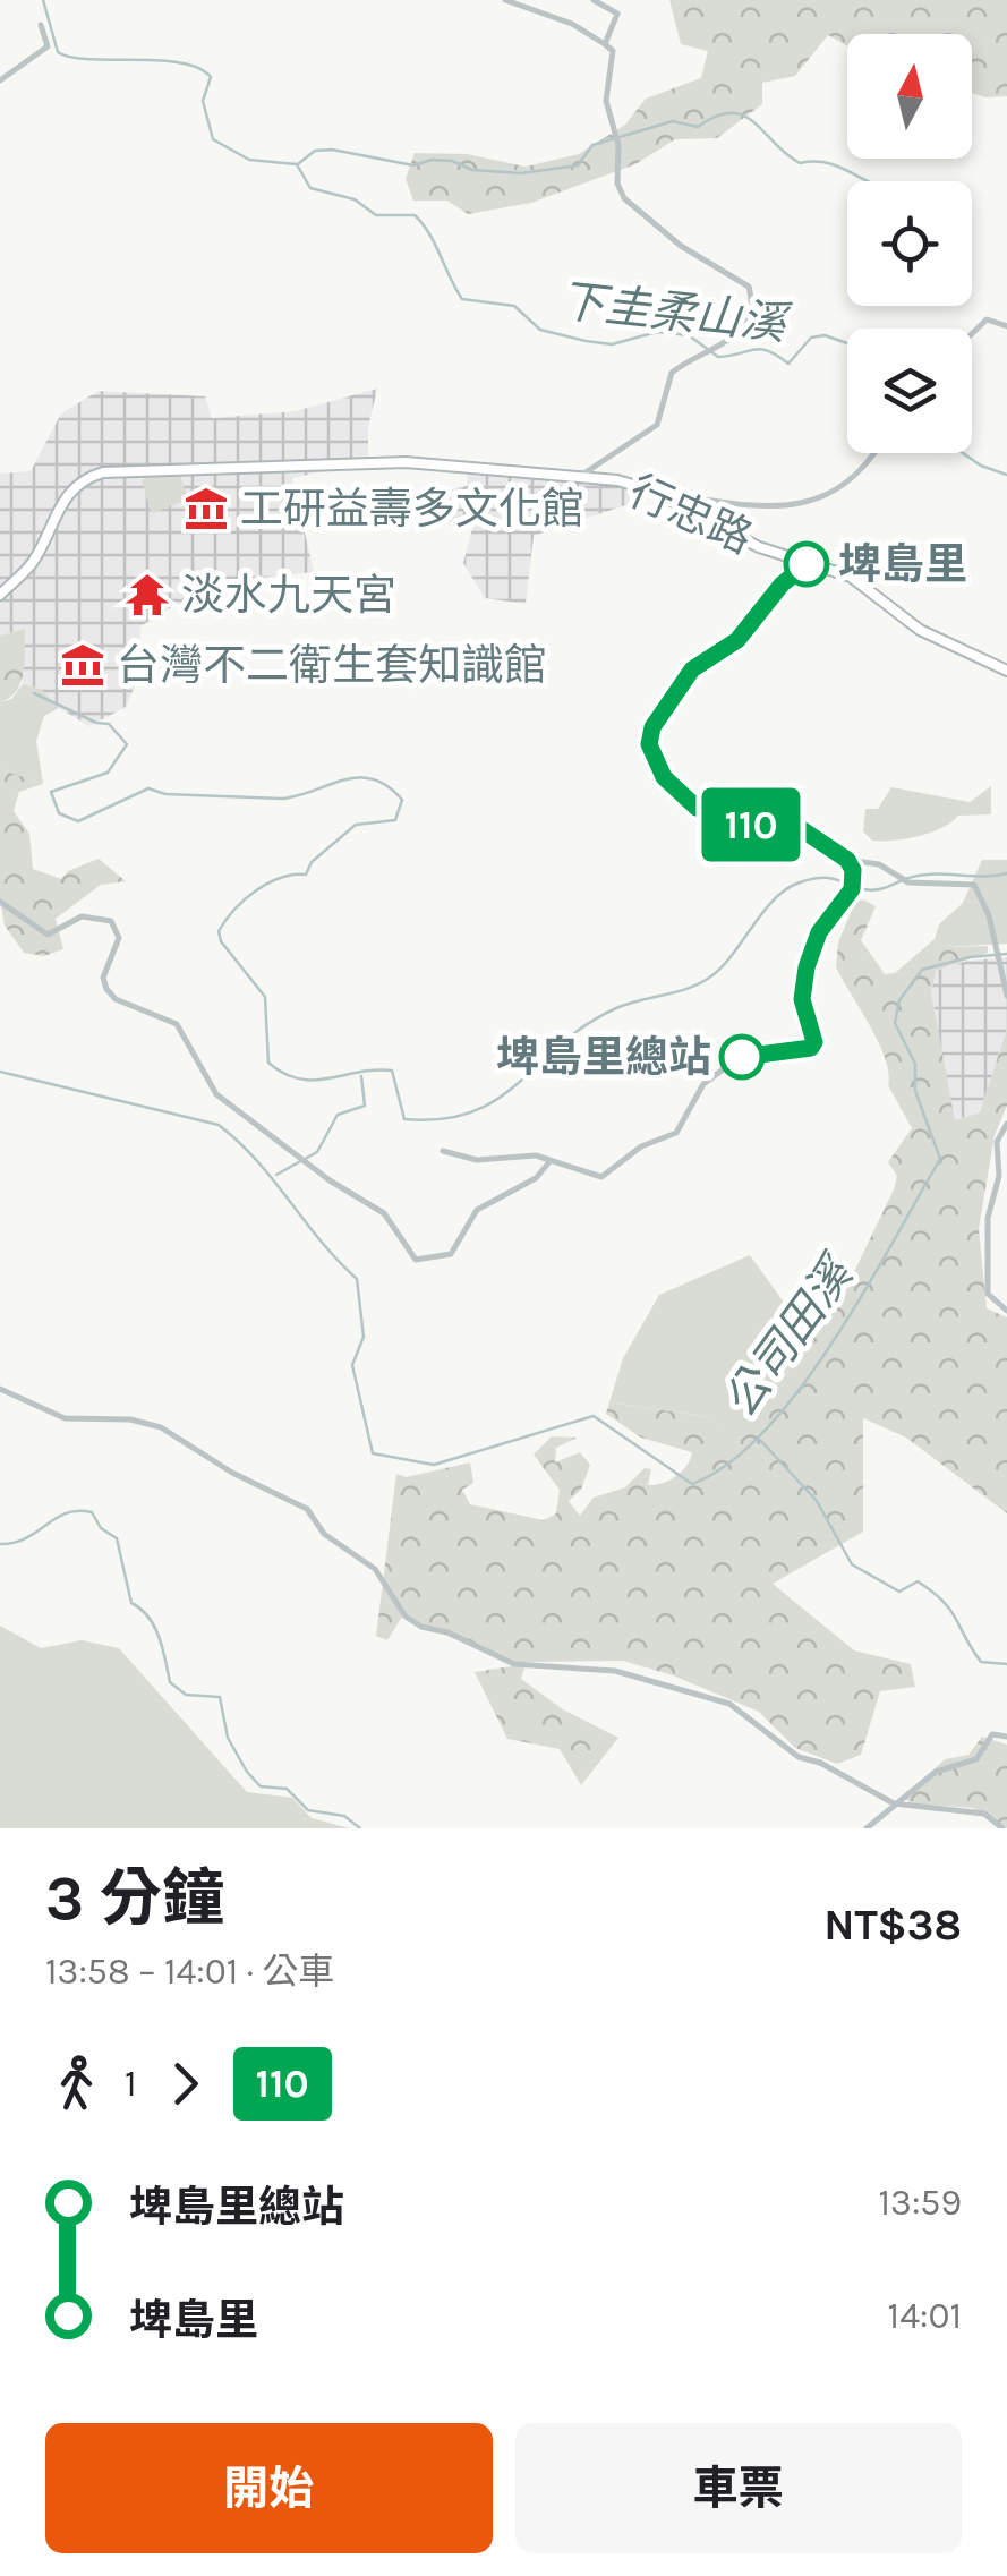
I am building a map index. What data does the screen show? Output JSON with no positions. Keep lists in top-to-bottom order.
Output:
{
  "streets": {
    "street": ["行忠路"]
  },
  "water": ["下圭柔山溪", "公司田溪"],
  "places": {
    "museum": ["工研益壽多文化館", "台灣不二衛生套知識館"],
    "other": ["埤島里", "埤島里總站"],
    "temple": ["淡水九天宮"]
  },
  "lines": ["bus line 110"],
  "north": "top",
  "page": {
    "on_map": "110",
    "heading": ["3 分鐘", "13:58 – 14:01 · 公車", "NT$38"],
    "legs": ["1", "110"],
    "list": [
      {
        "name": "埤島里總站",
        "value": "13:59"
      },
      {
        "name": "埤島里",
        "value": "14:01"
      }
    ],
    "buttons": ["開始", "車票"]
  }
}
